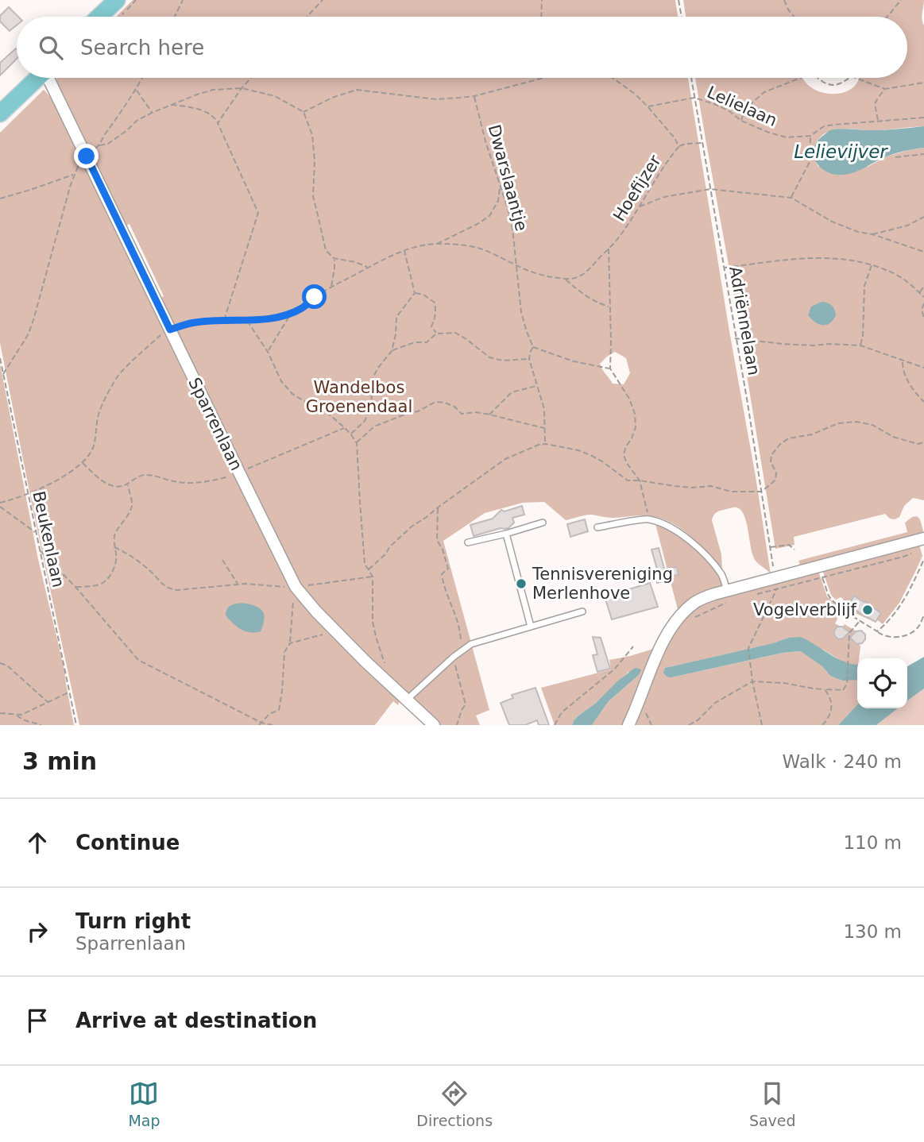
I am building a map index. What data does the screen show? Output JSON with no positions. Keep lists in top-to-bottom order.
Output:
{
  "streets": {
    "street": ["Sparrenlaan"],
    "path": [
      "Lelielaan",
      "Dwarslaantje",
      "Hoefijzer",
      "Adriënnelaan",
      "Beukenlaan"
    ]
  },
  "crossings": [
    ["Lelielaan", "Hoefijzer"],
    ["Lelielaan", "Adriënnelaan"],
    ["Dwarslaantje", "Hoefijzer"]
  ],
  "water": ["Lelievijver"],
  "parks": ["Wandelbos Groenendaal"],
  "places": ["Tennisvereniging Merlenhove", "Vogelverblijf"],
  "page": {
    "search": "Search here",
    "heading": ["3 min", "Walk · 240 m"],
    "list": [
      ["Continue", "110 m"],
      ["Turn right", "Sparrenlaan", "130 m"],
      "Arrive at destination"
    ],
    "nav": ["Map", "Directions", "Saved"]
  }
}
